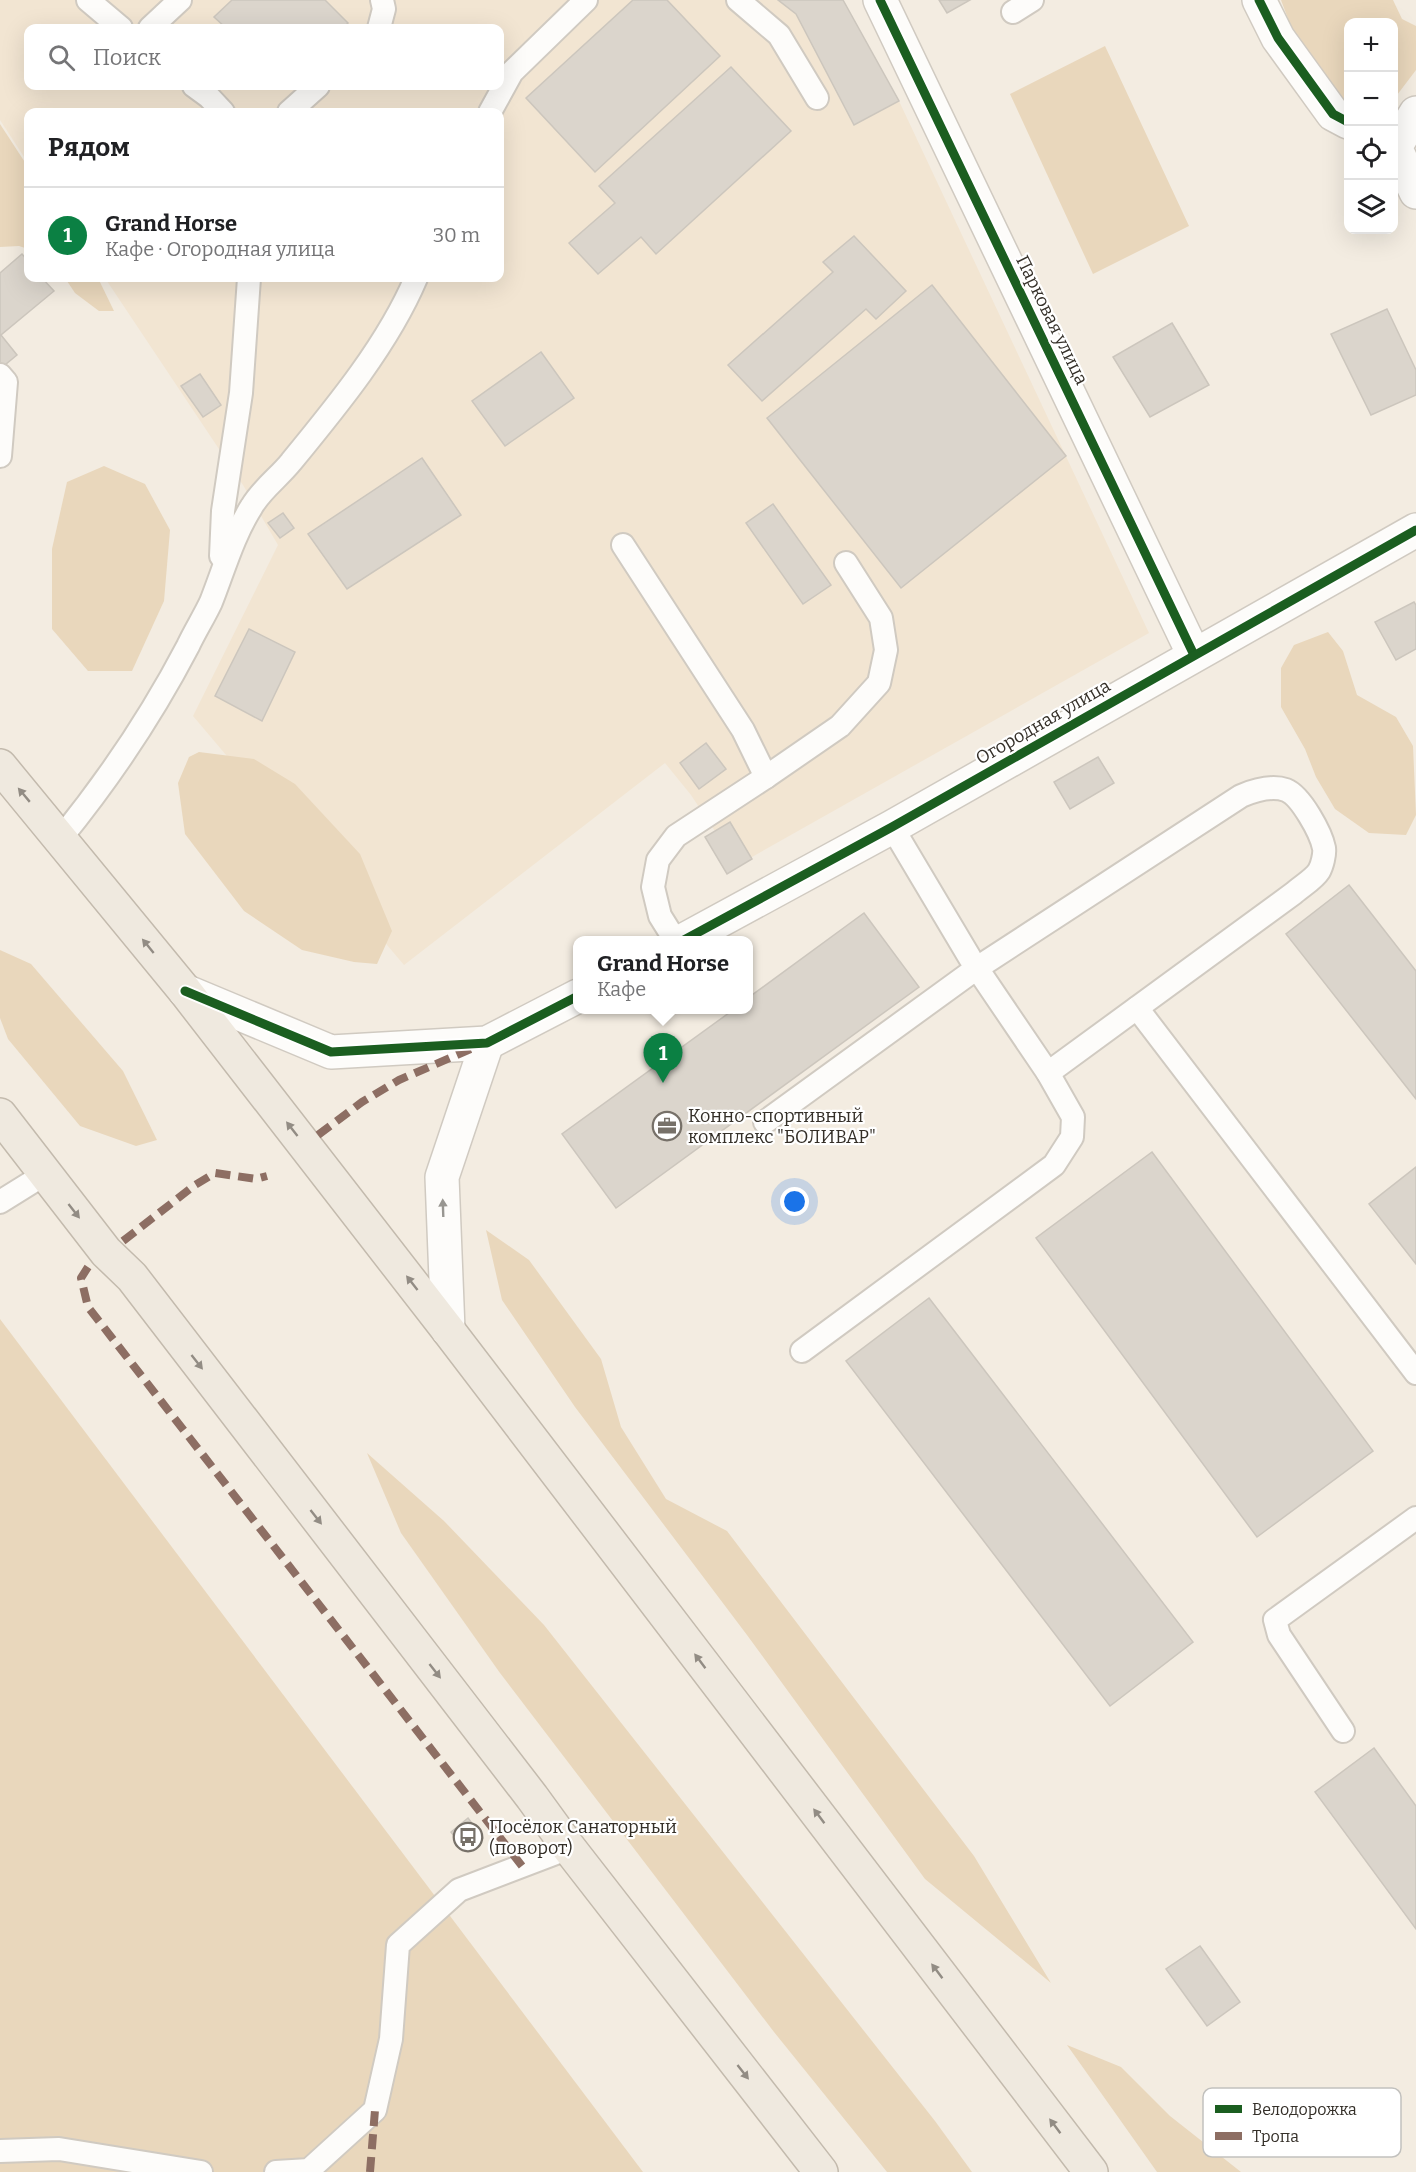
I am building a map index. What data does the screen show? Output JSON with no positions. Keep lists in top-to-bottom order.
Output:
{
  "streets": {
    "street": ["Парковая улица", "Огородная улица"]
  },
  "crossings": [
    ["Парковая улица", "Огородная улица"]
  ],
  "places": {
    "office": ["Конно-спортивный комплекс \"БОЛИВАР\""],
    "bus stop": ["Посёлок Санаторный (поворот)"]
  },
  "legend": ["Велодорожка", "Тропа"],
  "page": {
    "map_buttons": ["+", "−"],
    "search": "Поиск",
    "heading": "Рядом",
    "list": [
      {
        "mark": "1",
        "name": "Grand Horse",
        "note": "Кафе · Огородная улица",
        "value": "30 m"
      }
    ],
    "popup": ["Grand Horse", "Кафе"],
    "pins": "1"
  }
}
